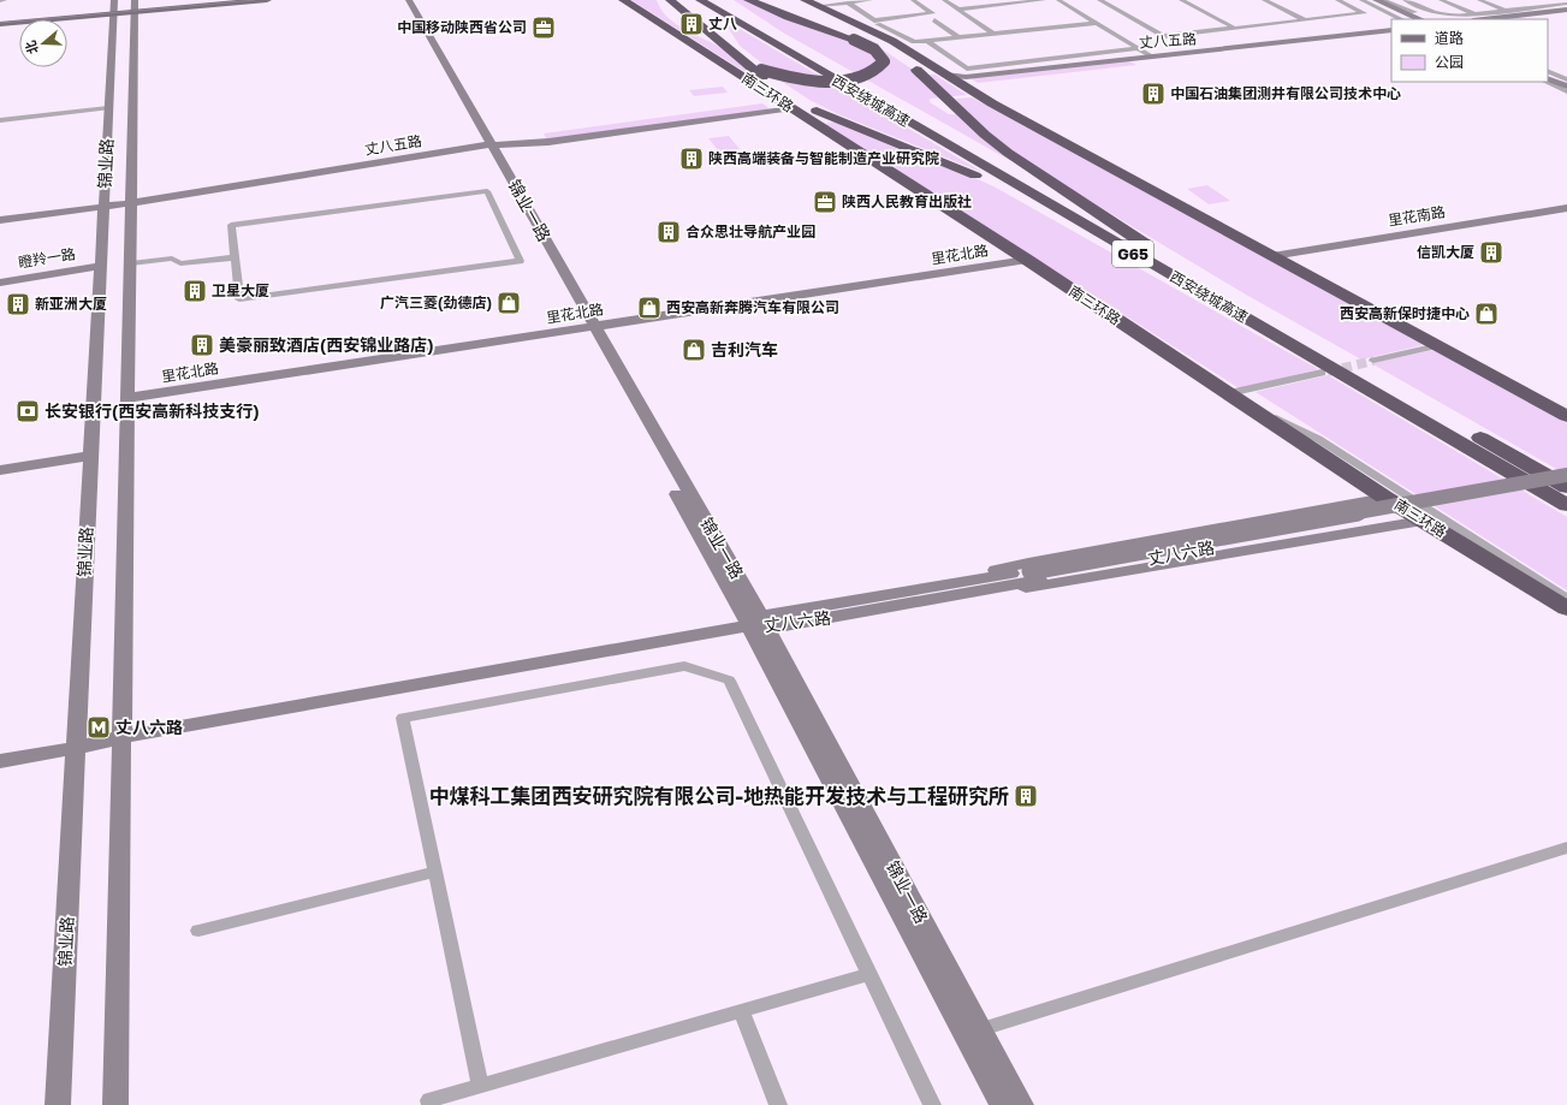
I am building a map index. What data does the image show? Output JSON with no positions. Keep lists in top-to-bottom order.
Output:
{
  "streets": {
    "highway": ["南三环路", "西安绕城高速", "G65"],
    "street": [
      "丈八五路",
      "锦业路",
      "锦业一路",
      "里花南路",
      "里花北路",
      "瞪羚一路",
      "丈八六路"
    ]
  },
  "crossings": [
    ["丈八五路", "南三环路"],
    ["丈八五路", "锦业路"],
    ["丈八五路", "锦业一路"],
    ["南三环路", "里花北路"],
    ["西安绕城高速", "丈八六路"],
    ["锦业路", "里花北路"],
    ["锦业路", "瞪羚一路"],
    ["锦业路", "丈八六路"],
    ["锦业一路", "里花北路"],
    ["锦业一路", "丈八六路"]
  ],
  "places": {
    "building": [
      "丈八",
      "中国石油集团测井有限公司技术中心",
      "陕西高端装备与智能制造产业研究院",
      "合众思壮导航产业园",
      "信凯大厦",
      "卫星大厦",
      "新亚洲大厦",
      "美豪丽致酒店(西安锦业路店)",
      "中煤科工集团西安研究院有限公司-地热能开发技术与工程研究所"
    ],
    "office": ["中国移动陕西省公司", "陕西人民教育出版社"],
    "shop": [
      "广汽三菱(劲德店)",
      "西安高新奔腾汽车有限公司",
      "西安高新保时捷中心",
      "吉利汽车"
    ],
    "bank": ["长安银行(西安高新科技支行)"],
    "metro station": ["丈八六路"]
  },
  "legend": ["道路", "公园"],
  "north": "left"
}
